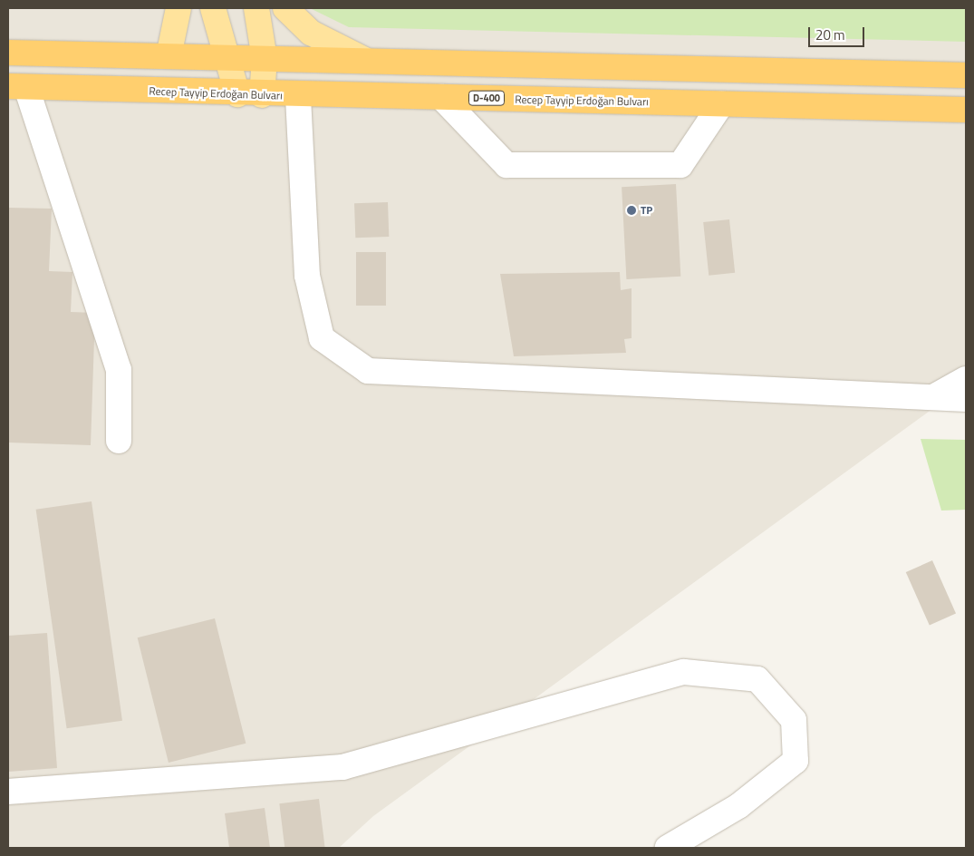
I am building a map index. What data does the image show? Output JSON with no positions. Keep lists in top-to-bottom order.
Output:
{
  "streets": {
    "highway": ["Recep Tayyip Erdoğan Bulvarı", "D-400"]
  },
  "places": ["TP"],
  "scale_bar": "20 m"
}
